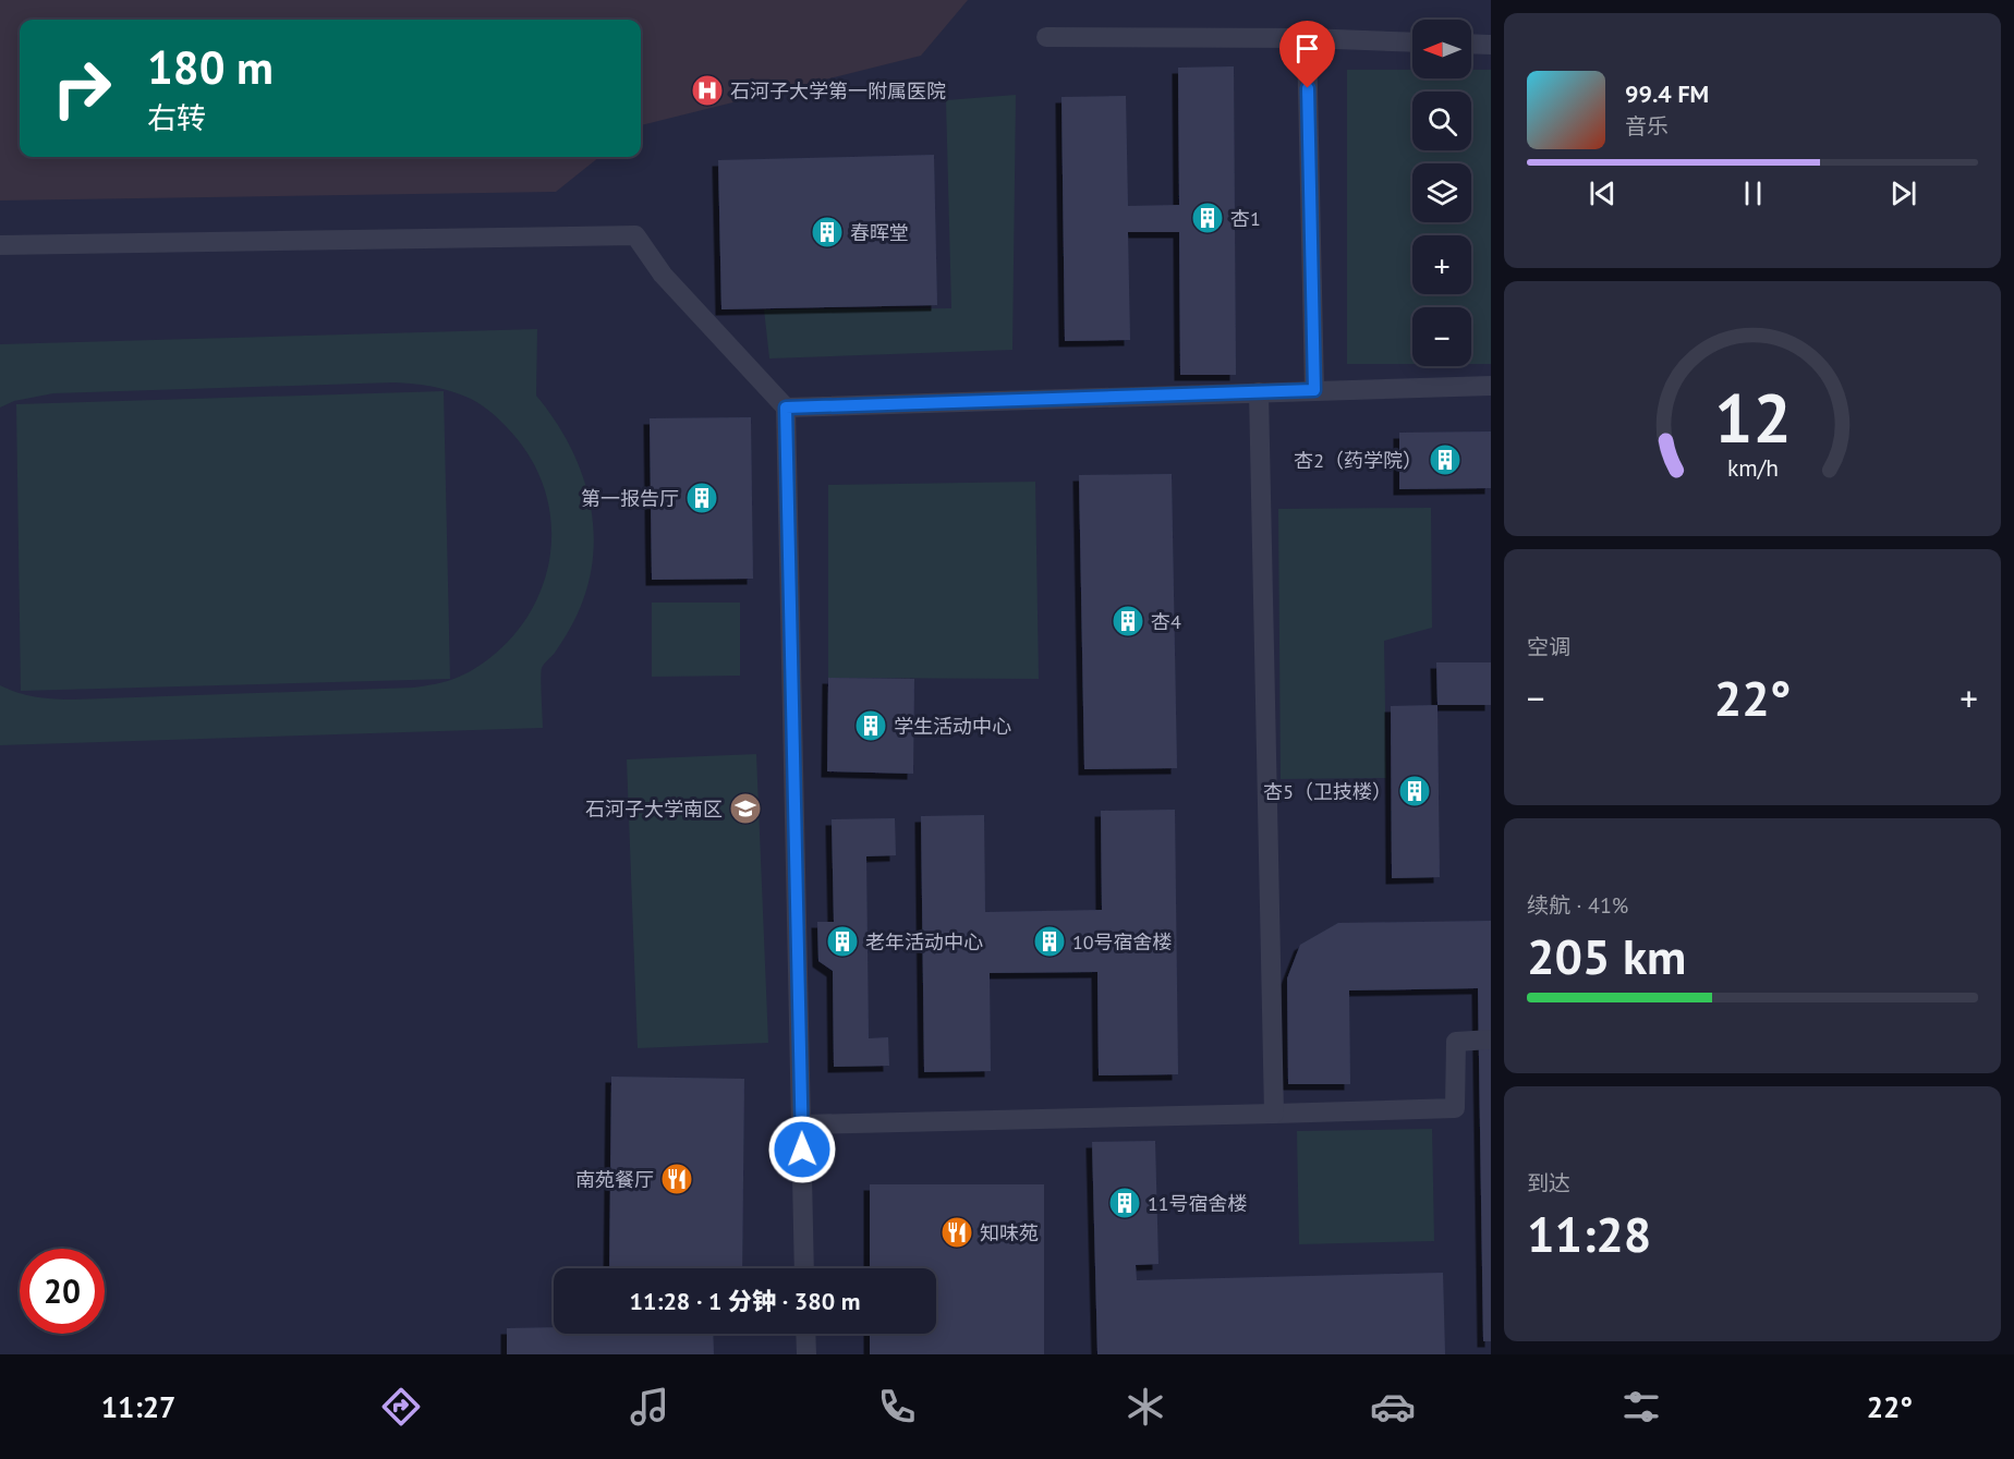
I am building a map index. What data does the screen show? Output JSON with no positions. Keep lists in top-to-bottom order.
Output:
{
  "places": {
    "hospital": ["石河子大学第一附属医院"],
    "building": [
      "杏1",
      "春晖堂",
      "杏2（药学院）",
      "第一报告厅",
      "杏4",
      "学生活动中心",
      "杏5（卫技楼）",
      "老年活动中心",
      "10号宿舍楼",
      "11号宿舍楼"
    ],
    "school or university": ["石河子大学南区"],
    "restaurant": ["南苑餐厅", "知味苑"]
  },
  "north": "left",
  "page": {
    "map_buttons": ["+", "−"],
    "turn": ["180 m", "右转"],
    "song": ["99.4 FM", "音乐"],
    "tile": [
      "空调",
      ["续航 · 41%", "205 km"],
      ["到达", "11:28"]
    ],
    "heat": ["−", "22°", "+"],
    "limit": "20",
    "trip": "11:28 · 1 分钟 · 380 m",
    "tabs": ["11:27", "22°"],
    "gauge": ["12", "km/h"]
  }
}
